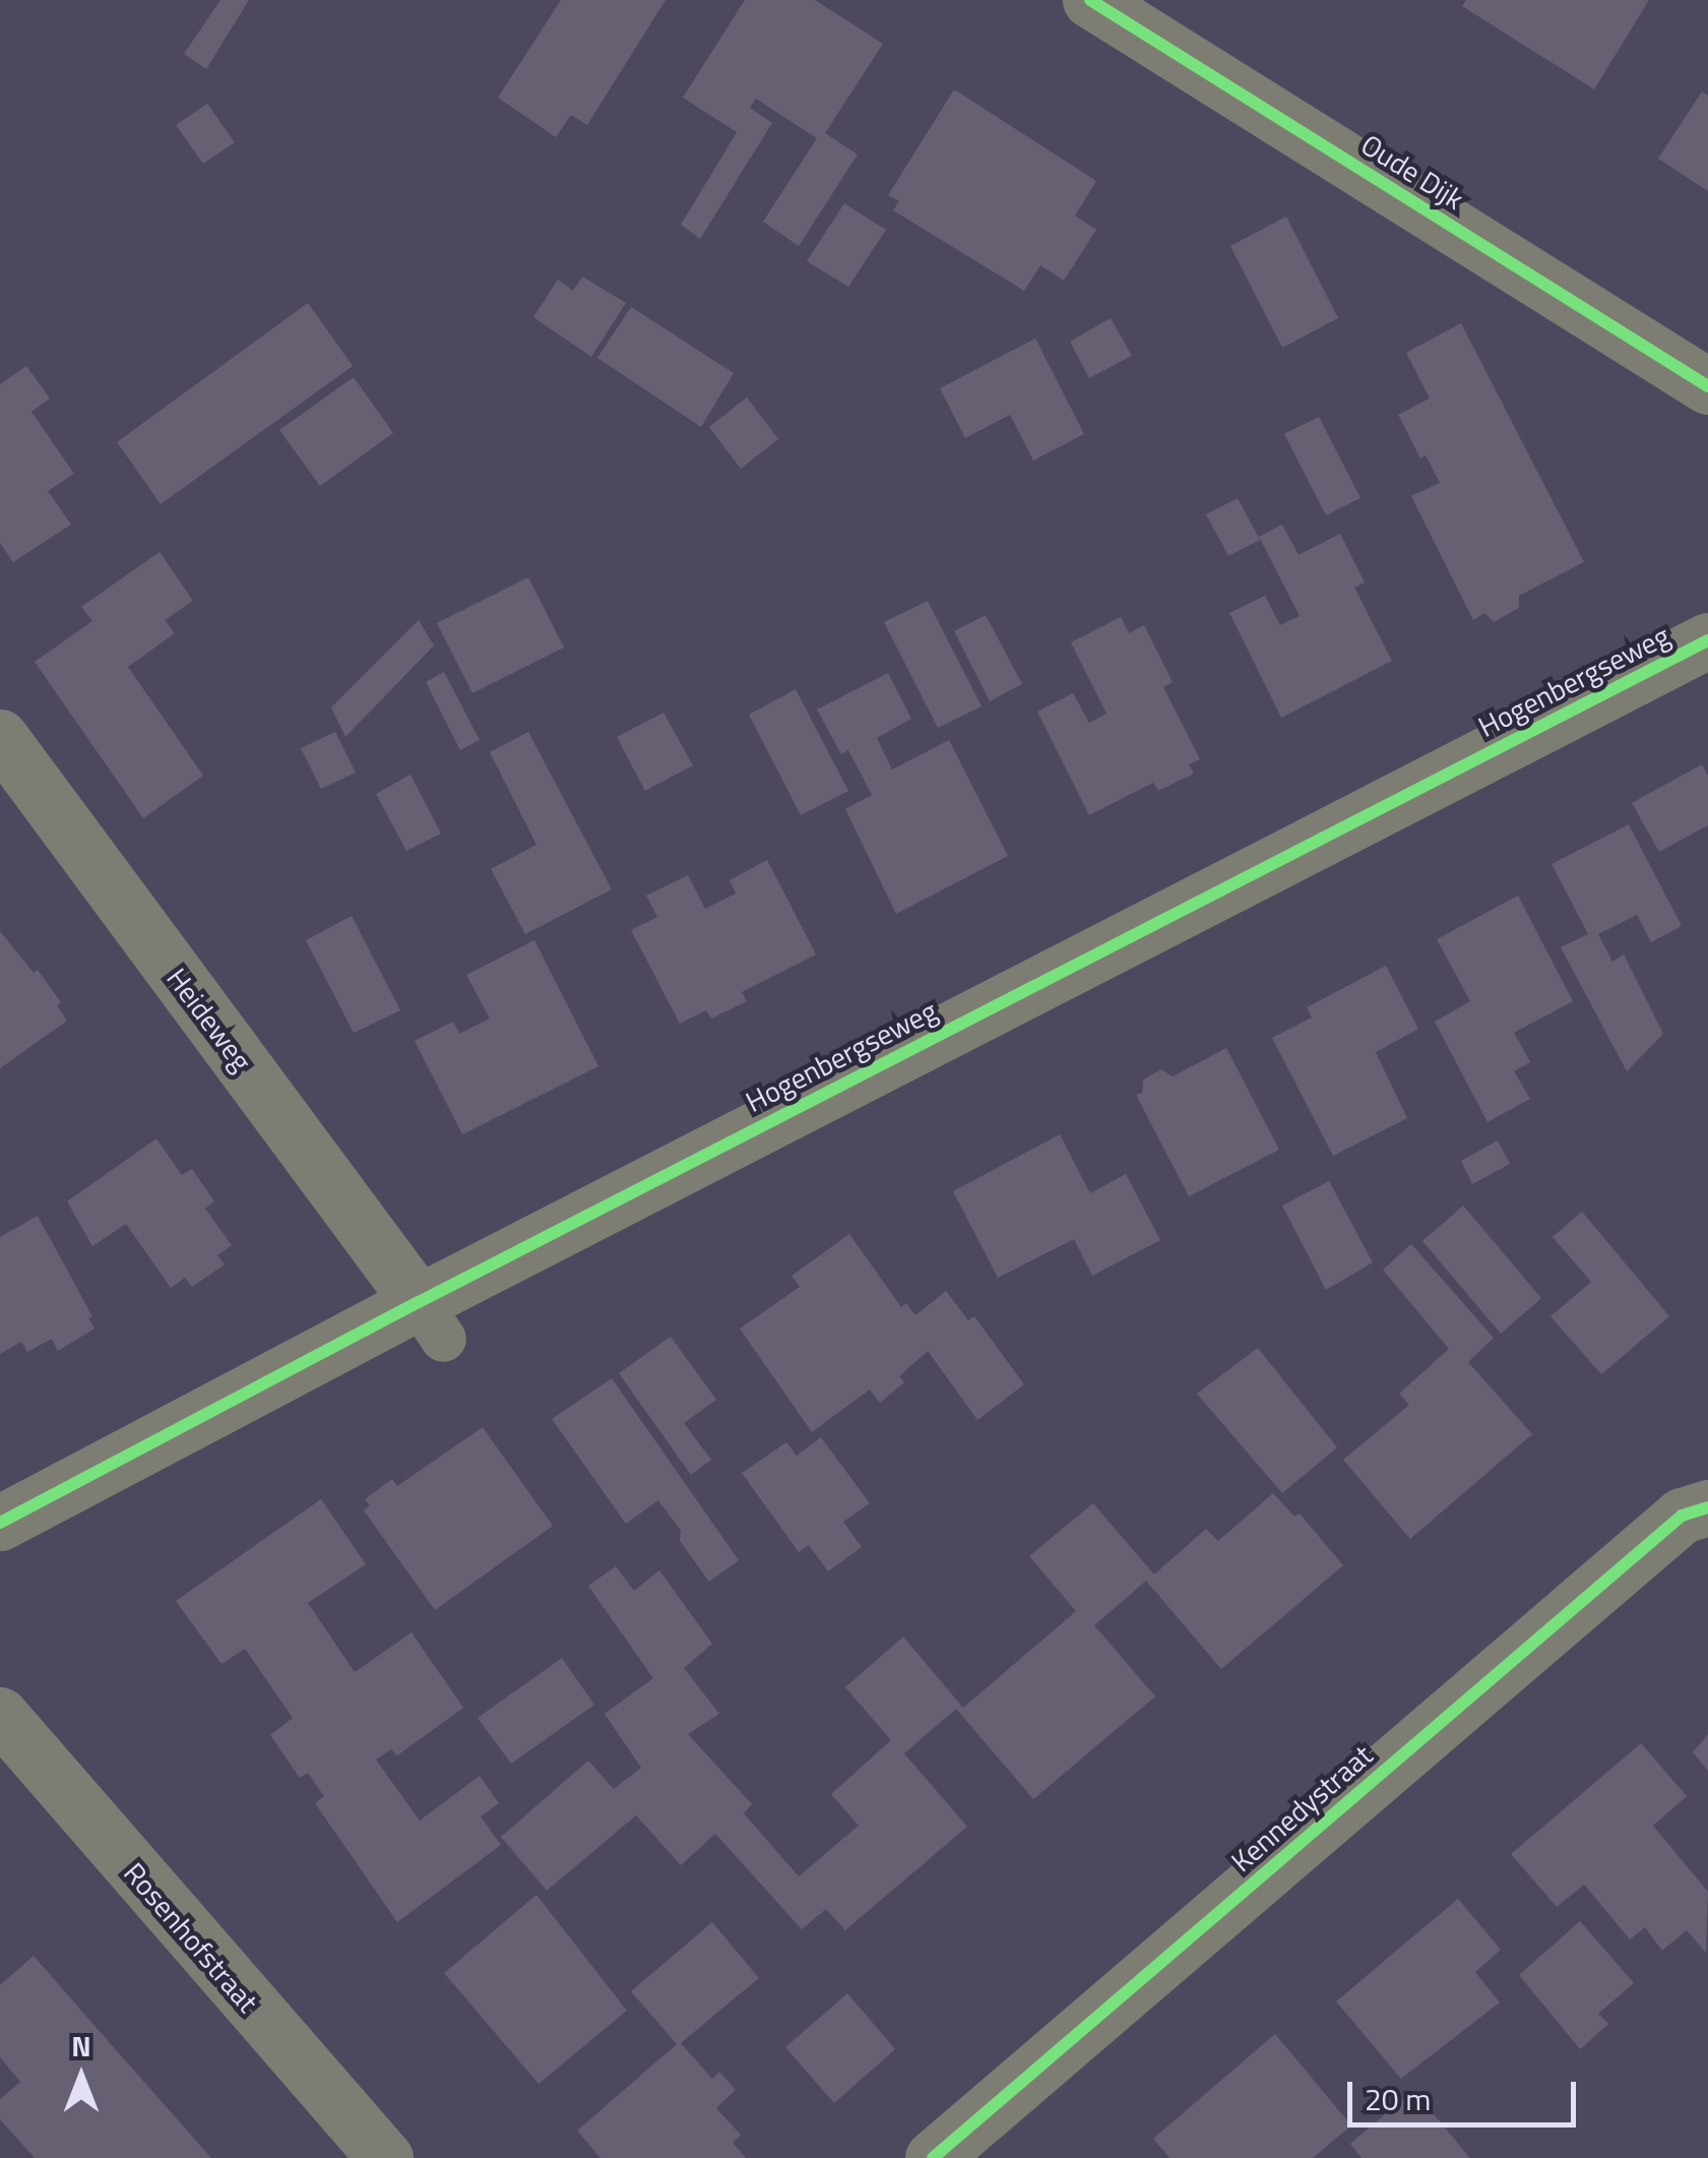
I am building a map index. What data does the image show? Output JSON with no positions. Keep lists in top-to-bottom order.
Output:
{
  "streets": {
    "street": [
      "Oude Dijk",
      "Hogenbergseweg",
      "Heideweg",
      "Kennedystraat",
      "Rosenhofstraat"
    ]
  },
  "crossings": [
    ["Hogenbergseweg", "Heideweg"]
  ],
  "scale_bar": "20 m",
  "north": "top"
}
